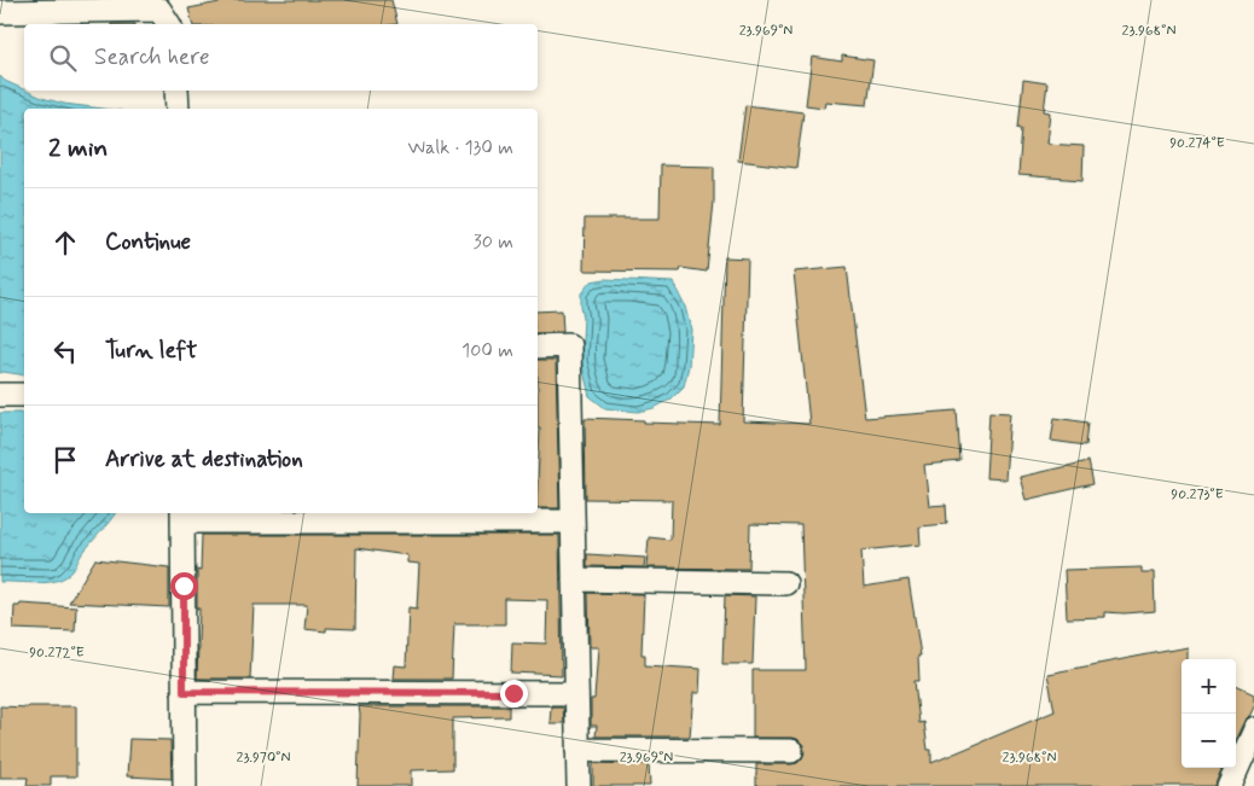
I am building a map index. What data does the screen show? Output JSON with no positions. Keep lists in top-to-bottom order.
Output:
{
  "page": {
    "search": "Search here",
    "heading": ["2 min", "Walk · 130 m"],
    "list": [
      ["Continue", "30 m"],
      ["Turn left", "100 m"],
      "Arrive at destination"
    ],
    "map_buttons": ["+", "−"]
  },
  "coordinates": [
    "23.969°N",
    "23.968°N",
    "90.274°E",
    "90.273°E",
    "90.272°E",
    "23.970°N"
  ]
}
